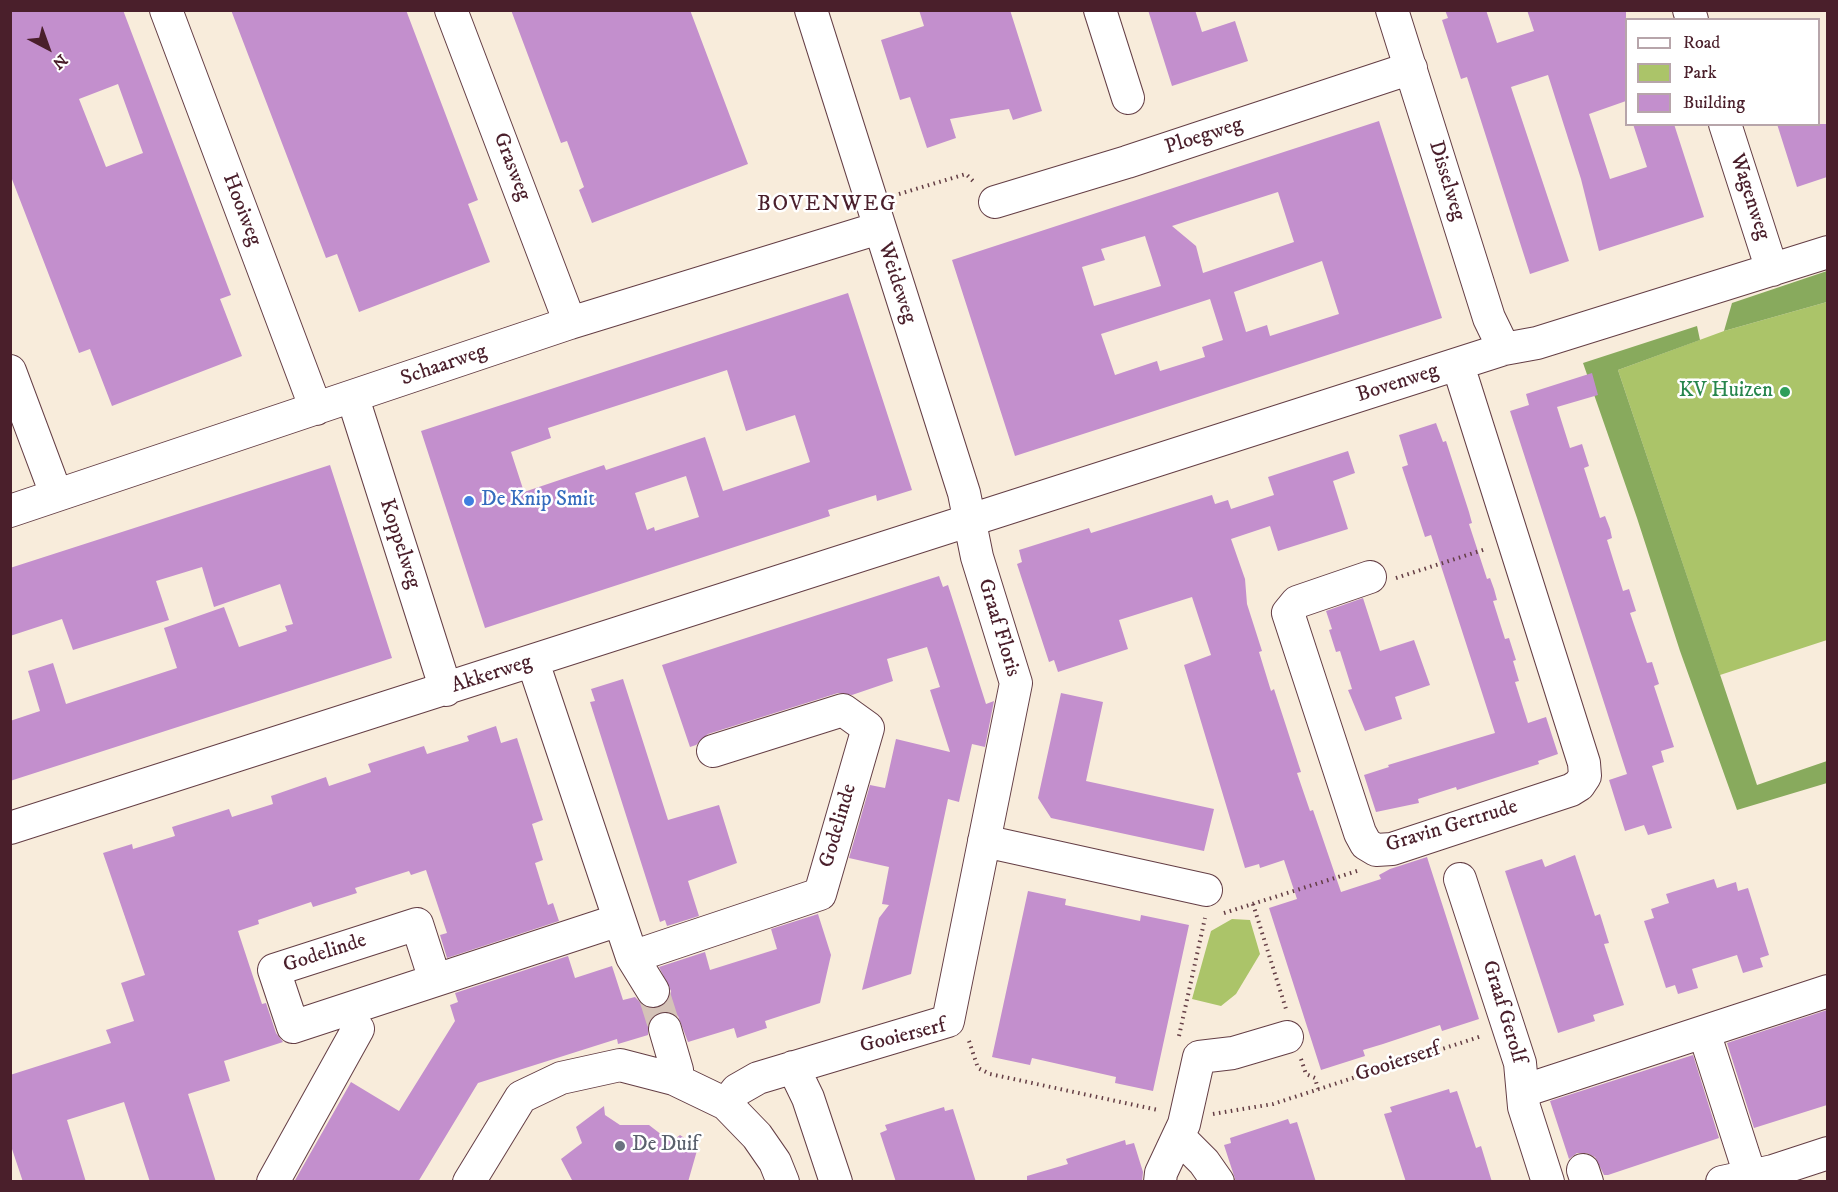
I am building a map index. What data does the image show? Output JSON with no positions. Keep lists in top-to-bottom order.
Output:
{
  "streets": {
    "street": [
      "Ploegweg",
      "Grasweg",
      "Disselweg",
      "Wagenweg",
      "Hooiweg",
      "Weideweg",
      "Schaarweg",
      "Bovenweg",
      "Koppelweg",
      "Graaf Floris",
      "Akkerweg",
      "Godelinde",
      "Gravin Gertrude",
      "Graaf Gerolf",
      "Gooierserf"
    ]
  },
  "crossings": [
    ["Ploegweg", "Disselweg"],
    ["Grasweg", "Schaarweg"],
    ["Disselweg", "Bovenweg"],
    ["Wagenweg", "Bovenweg"],
    ["Hooiweg", "Schaarweg"],
    ["Weideweg", "Schaarweg"],
    ["Weideweg", "Bovenweg"],
    ["Weideweg", "Graaf Floris"],
    ["Weideweg", "Akkerweg"],
    ["Schaarweg", "Koppelweg"],
    ["Bovenweg", "Graaf Floris"],
    ["Bovenweg", "Akkerweg"],
    ["Bovenweg", "Gravin Gertrude"],
    ["Koppelweg", "Akkerweg"],
    ["Graaf Floris", "Akkerweg"],
    ["Graaf Floris", "Gooierserf"],
    ["Graaf Gerolf", "Gooierserf"]
  ],
  "districts": ["BOVENWEG"],
  "places": ["KV Huizen", "De Knip Smit", "De Duif"],
  "legend": ["Road", "Park", "Building"],
  "north": "bottom right"
}
